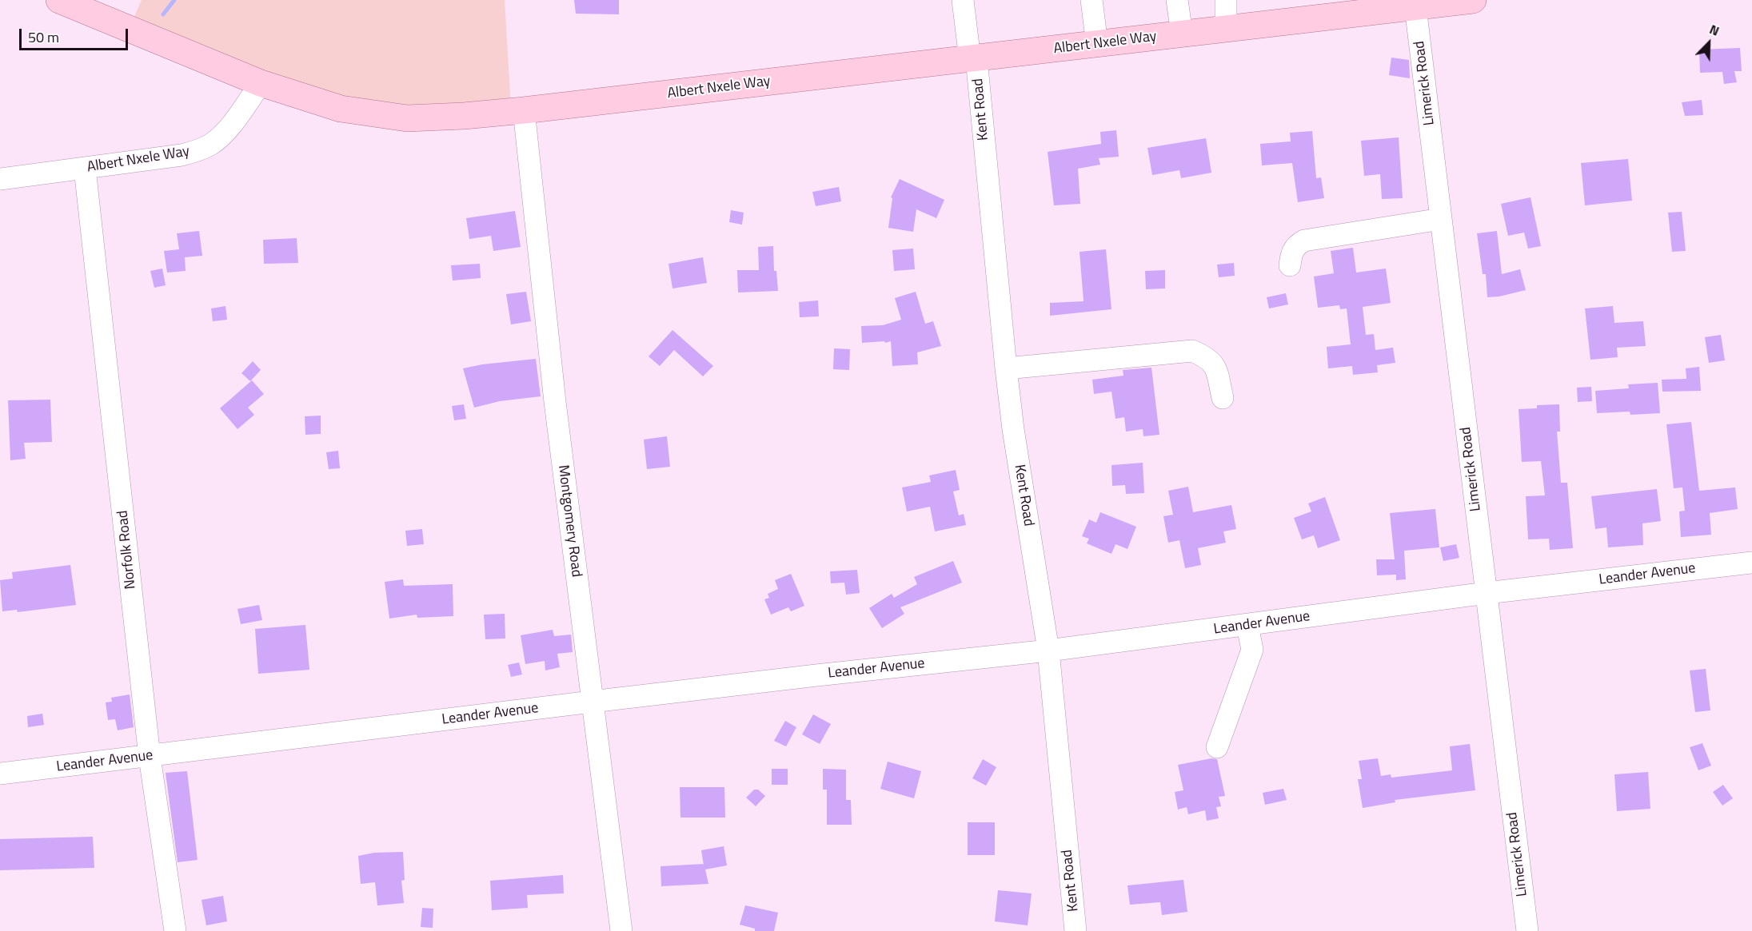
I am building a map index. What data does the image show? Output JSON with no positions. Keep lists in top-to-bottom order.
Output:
{
  "streets": {
    "main road": ["Albert Nxele Way"],
    "street": [
      "Limerick Road",
      "Kent Road",
      "Montgomery Road",
      "Norfolk Road",
      "Leander Avenue"
    ]
  },
  "crossings": [
    ["Albert Nxele Way", "Limerick Road"],
    ["Albert Nxele Way", "Kent Road"],
    ["Albert Nxele Way", "Montgomery Road"],
    ["Albert Nxele Way", "Norfolk Road"],
    ["Limerick Road", "Leander Avenue"],
    ["Kent Road", "Leander Avenue"],
    ["Montgomery Road", "Leander Avenue"],
    ["Norfolk Road", "Leander Avenue"]
  ],
  "scale_bar": "50 m",
  "north": "top right"
}
